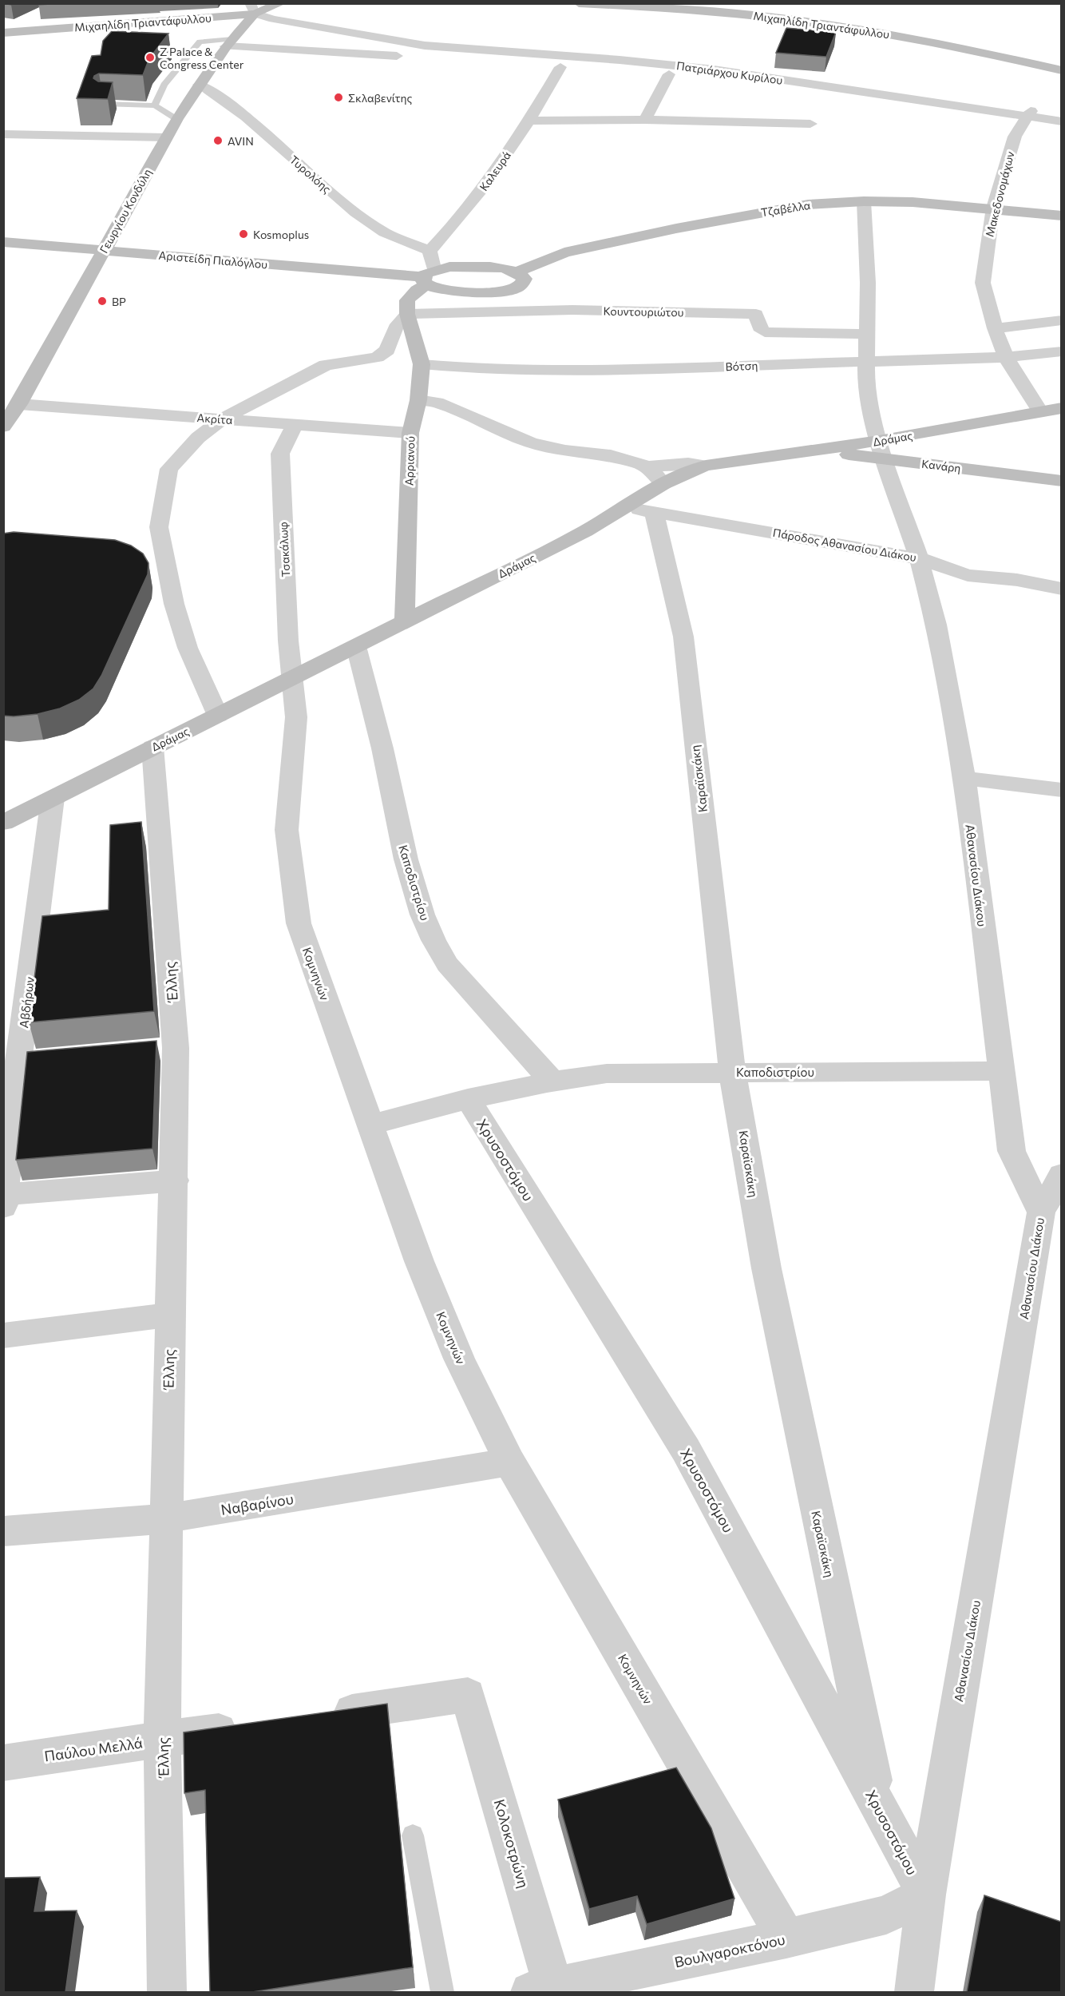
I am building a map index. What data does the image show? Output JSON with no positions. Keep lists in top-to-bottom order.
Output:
{
  "streets": {
    "street": [
      "Μιχαηλίδη Τριαντάφυλλου",
      "Πατριάρχου Κυρίλου",
      "Καλευρά",
      "Τυρολόης",
      "Μακεδονομάχων",
      "Τζαβέλλα",
      "Γεωργίου Κονδύλη",
      "Αριστείδη Πιαλόγλου",
      "Κουντουριώτου",
      "Βότση",
      "Ακρίτα",
      "Δράμας",
      "Αρριανού",
      "Κανάρη",
      "Πάροδος Αθανασίου Διάκου",
      "Τσακάλωφ",
      "Καραϊσκάκη",
      "Αθανασίου Διάκου",
      "Καποδιστρίου",
      "Κομνηνών",
      "Έλλης",
      "Αβδήρων",
      "Χρυσοστόμου",
      "Ναβαρίνου",
      "Παύλου Μελλά",
      "Κολοκοτρώνη",
      "Βουλγαροκτόνου"
    ]
  },
  "crossings": [
    ["Μιχαηλίδη Τριαντάφυλλου", "Πατριάρχου Κυρίλου"],
    ["Μιχαηλίδη Τριαντάφυλλου", "Γεωργίου Κονδύλη"],
    ["Πατριάρχου Κυρίλου", "Μακεδονομάχων"],
    ["Πατριάρχου Κυρίλου", "Γεωργίου Κονδύλη"],
    ["Καλευρά", "Τυρολόης"],
    ["Τυρολόης", "Γεωργίου Κονδύλη"],
    ["Μακεδονομάχων", "Τζαβέλλα"],
    ["Μακεδονομάχων", "Βότση"],
    ["Μακεδονομάχων", "Δράμας"],
    ["Γεωργίου Κονδύλη", "Αριστείδη Πιαλόγλου"],
    ["Γεωργίου Κονδύλη", "Ακρίτα"],
    ["Κουντουριώτου", "Αρριανού"],
    ["Βότση", "Αρριανού"],
    ["Ακρίτα", "Αρριανού"],
    ["Ακρίτα", "Τσακάλωφ"],
    ["Δράμας", "Αρριανού"],
    ["Δράμας", "Κανάρη"],
    ["Δράμας", "Πάροδος Αθανασίου Διάκου"],
    ["Δράμας", "Τσακάλωφ"],
    ["Δράμας", "Αθανασίου Διάκου"],
    ["Δράμας", "Καποδιστρίου"],
    ["Δράμας", "Κομνηνών"],
    ["Δράμας", "Έλλης"],
    ["Δράμας", "Αβδήρων"],
    ["Κανάρη", "Αθανασίου Διάκου"],
    ["Πάροδος Αθανασίου Διάκου", "Καραϊσκάκη"],
    ["Πάροδος Αθανασίου Διάκου", "Αθανασίου Διάκου"],
    ["Τσακάλωφ", "Κομνηνών"],
    ["Καραϊσκάκη", "Καποδιστρίου"],
    ["Καραϊσκάκη", "Χρυσοστόμου"],
    ["Αθανασίου Διάκου", "Καποδιστρίου"],
    ["Αθανασίου Διάκου", "Χρυσοστόμου"],
    ["Αθανασίου Διάκου", "Βουλγαροκτόνου"],
    ["Καποδιστρίου", "Κομνηνών"],
    ["Καποδιστρίου", "Χρυσοστόμου"],
    ["Κομνηνών", "Ναβαρίνου"],
    ["Κομνηνών", "Βουλγαροκτόνου"],
    ["Έλλης", "Ναβαρίνου"],
    ["Έλλης", "Παύλου Μελλά"],
    ["Χρυσοστόμου", "Βουλγαροκτόνου"],
    ["Κολοκοτρώνη", "Βουλγαροκτόνου"]
  ],
  "places": [
    "Z Palace & Congress Center",
    "Σκλαβενίτης",
    "AVIN",
    "Kosmoplus",
    "BP"
  ]
}
